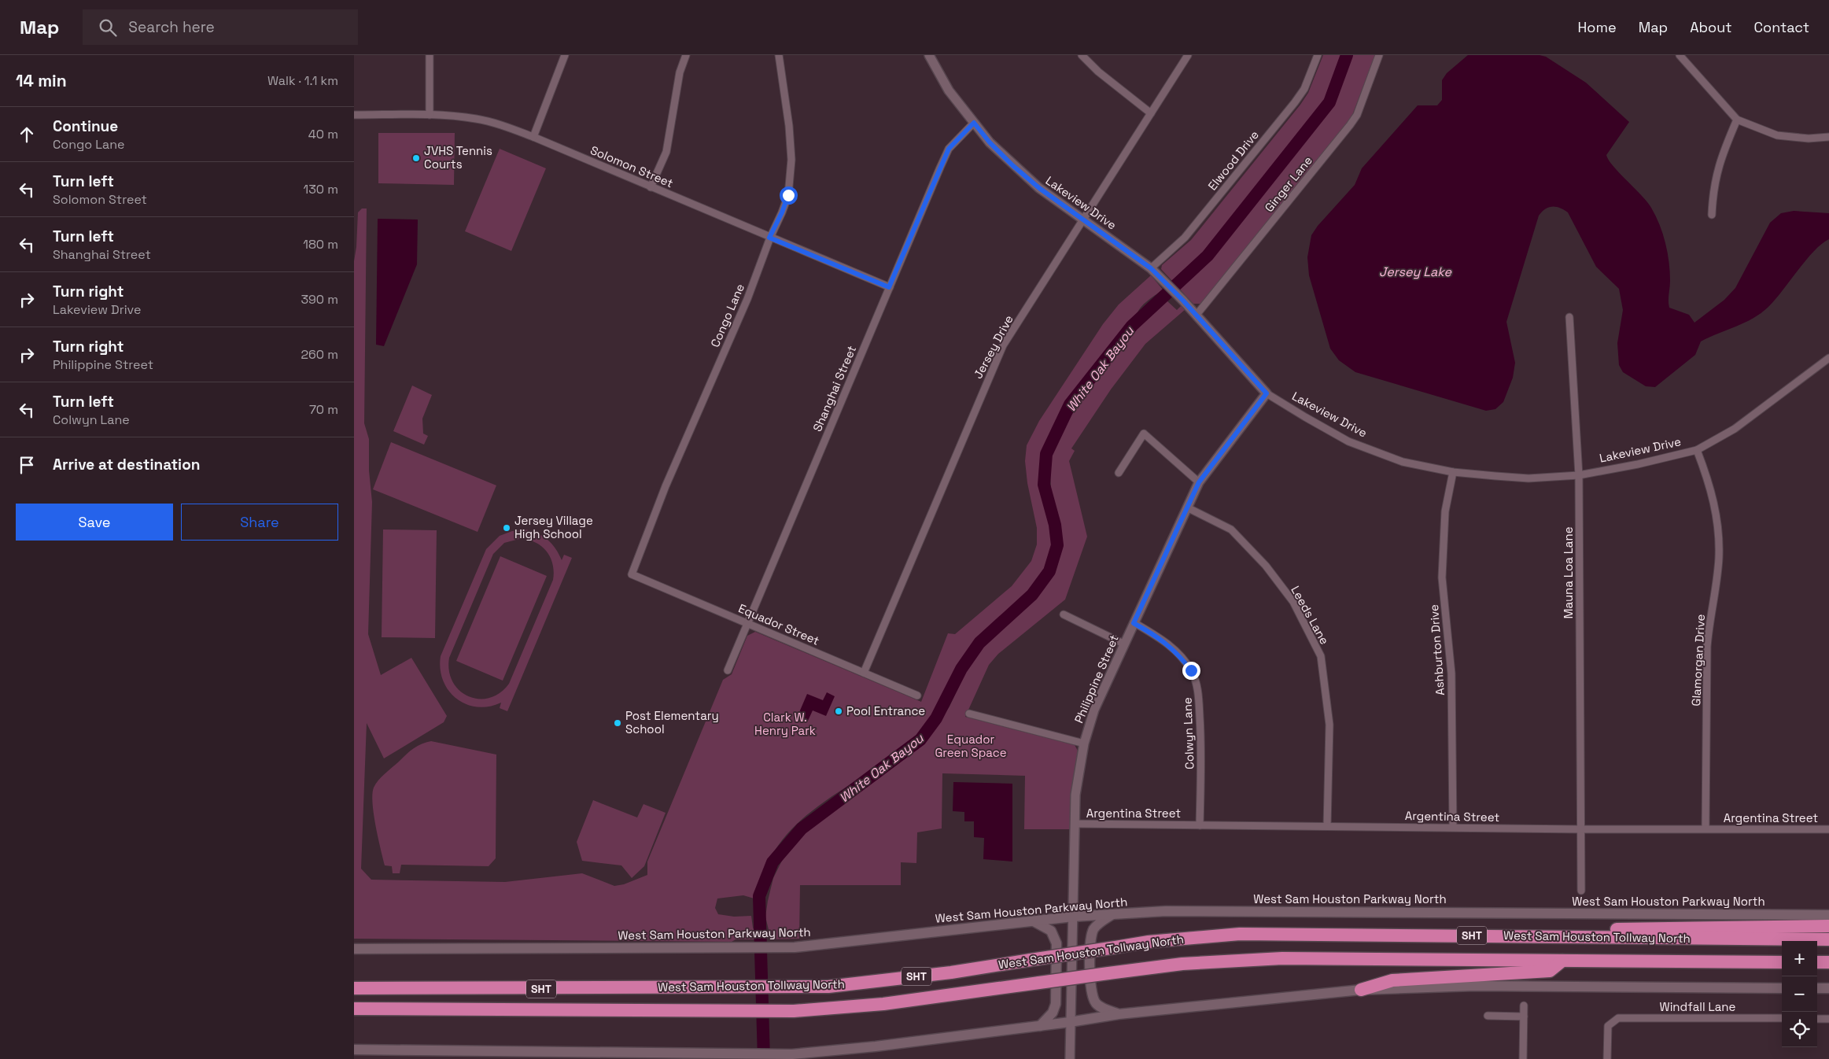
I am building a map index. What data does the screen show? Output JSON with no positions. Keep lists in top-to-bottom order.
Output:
{
  "streets": {
    "highway": ["SHT", "West Sam Houston Tollway North"],
    "main road": ["West Sam Houston Parkway North"],
    "street": [
      "Elwood Drive",
      "Solomon Street",
      "Ginger Lane",
      "Lakeview Drive",
      "Congo Lane",
      "Jersey Drive",
      "Shanghai Street",
      "Mauna Loa Lane",
      "Leeds Lane",
      "Equador Street",
      "Ashburton Drive",
      "Glamorgan Drive",
      "Philippine Street",
      "Colwyn Lane",
      "Argentina Street",
      "Windfall Lane"
    ]
  },
  "crossings": [
    ["Elwood Drive", "Lakeview Drive"],
    ["Solomon Street", "Congo Lane"],
    ["Solomon Street", "Shanghai Street"],
    ["Ginger Lane", "Lakeview Drive"],
    ["Lakeview Drive", "Jersey Drive"],
    ["Lakeview Drive", "Shanghai Street"],
    ["Lakeview Drive", "Mauna Loa Lane"],
    ["Lakeview Drive", "Ashburton Drive"],
    ["Lakeview Drive", "Glamorgan Drive"],
    ["Lakeview Drive", "Philippine Street"],
    ["Congo Lane", "Equador Street"],
    ["Jersey Drive", "Equador Street"],
    ["Shanghai Street", "Equador Street"],
    ["Mauna Loa Lane", "Argentina Street"],
    ["Leeds Lane", "Philippine Street"],
    ["Leeds Lane", "Argentina Street"],
    ["Ashburton Drive", "Argentina Street"],
    ["Glamorgan Drive", "Argentina Street"],
    ["Philippine Street", "Colwyn Lane"],
    ["Philippine Street", "Argentina Street"],
    ["Philippine Street", "West Sam Houston Parkway North"],
    ["Colwyn Lane", "Argentina Street"]
  ],
  "water": ["Jersey Lake", "White Oak Bayou"],
  "parks": ["Clark W. Henry Park", "Equador Green Space"],
  "places": [
    "JVHS Tennis Courts",
    "Jersey Village High School",
    "Pool Entrance",
    "Post Elementary School"
  ],
  "page": {
    "header": "Map",
    "search": "Search here",
    "nav": [
      "Home",
      "Map",
      "About",
      "Contact"
    ],
    "heading": ["14 min", "Walk · 1.1 km"],
    "list": [
      ["Continue", "Congo Lane", "40 m"],
      ["Turn left", "Solomon Street", "130 m"],
      ["Turn left", "Shanghai Street", "180 m"],
      ["Turn right", "Lakeview Drive", "390 m"],
      ["Turn right", "Philippine Street", "260 m"],
      ["Turn left", "Colwyn Lane", "70 m"],
      "Arrive at destination"
    ],
    "buttons": ["Save", "Share"],
    "map_buttons": ["+", "−"]
  }
}
